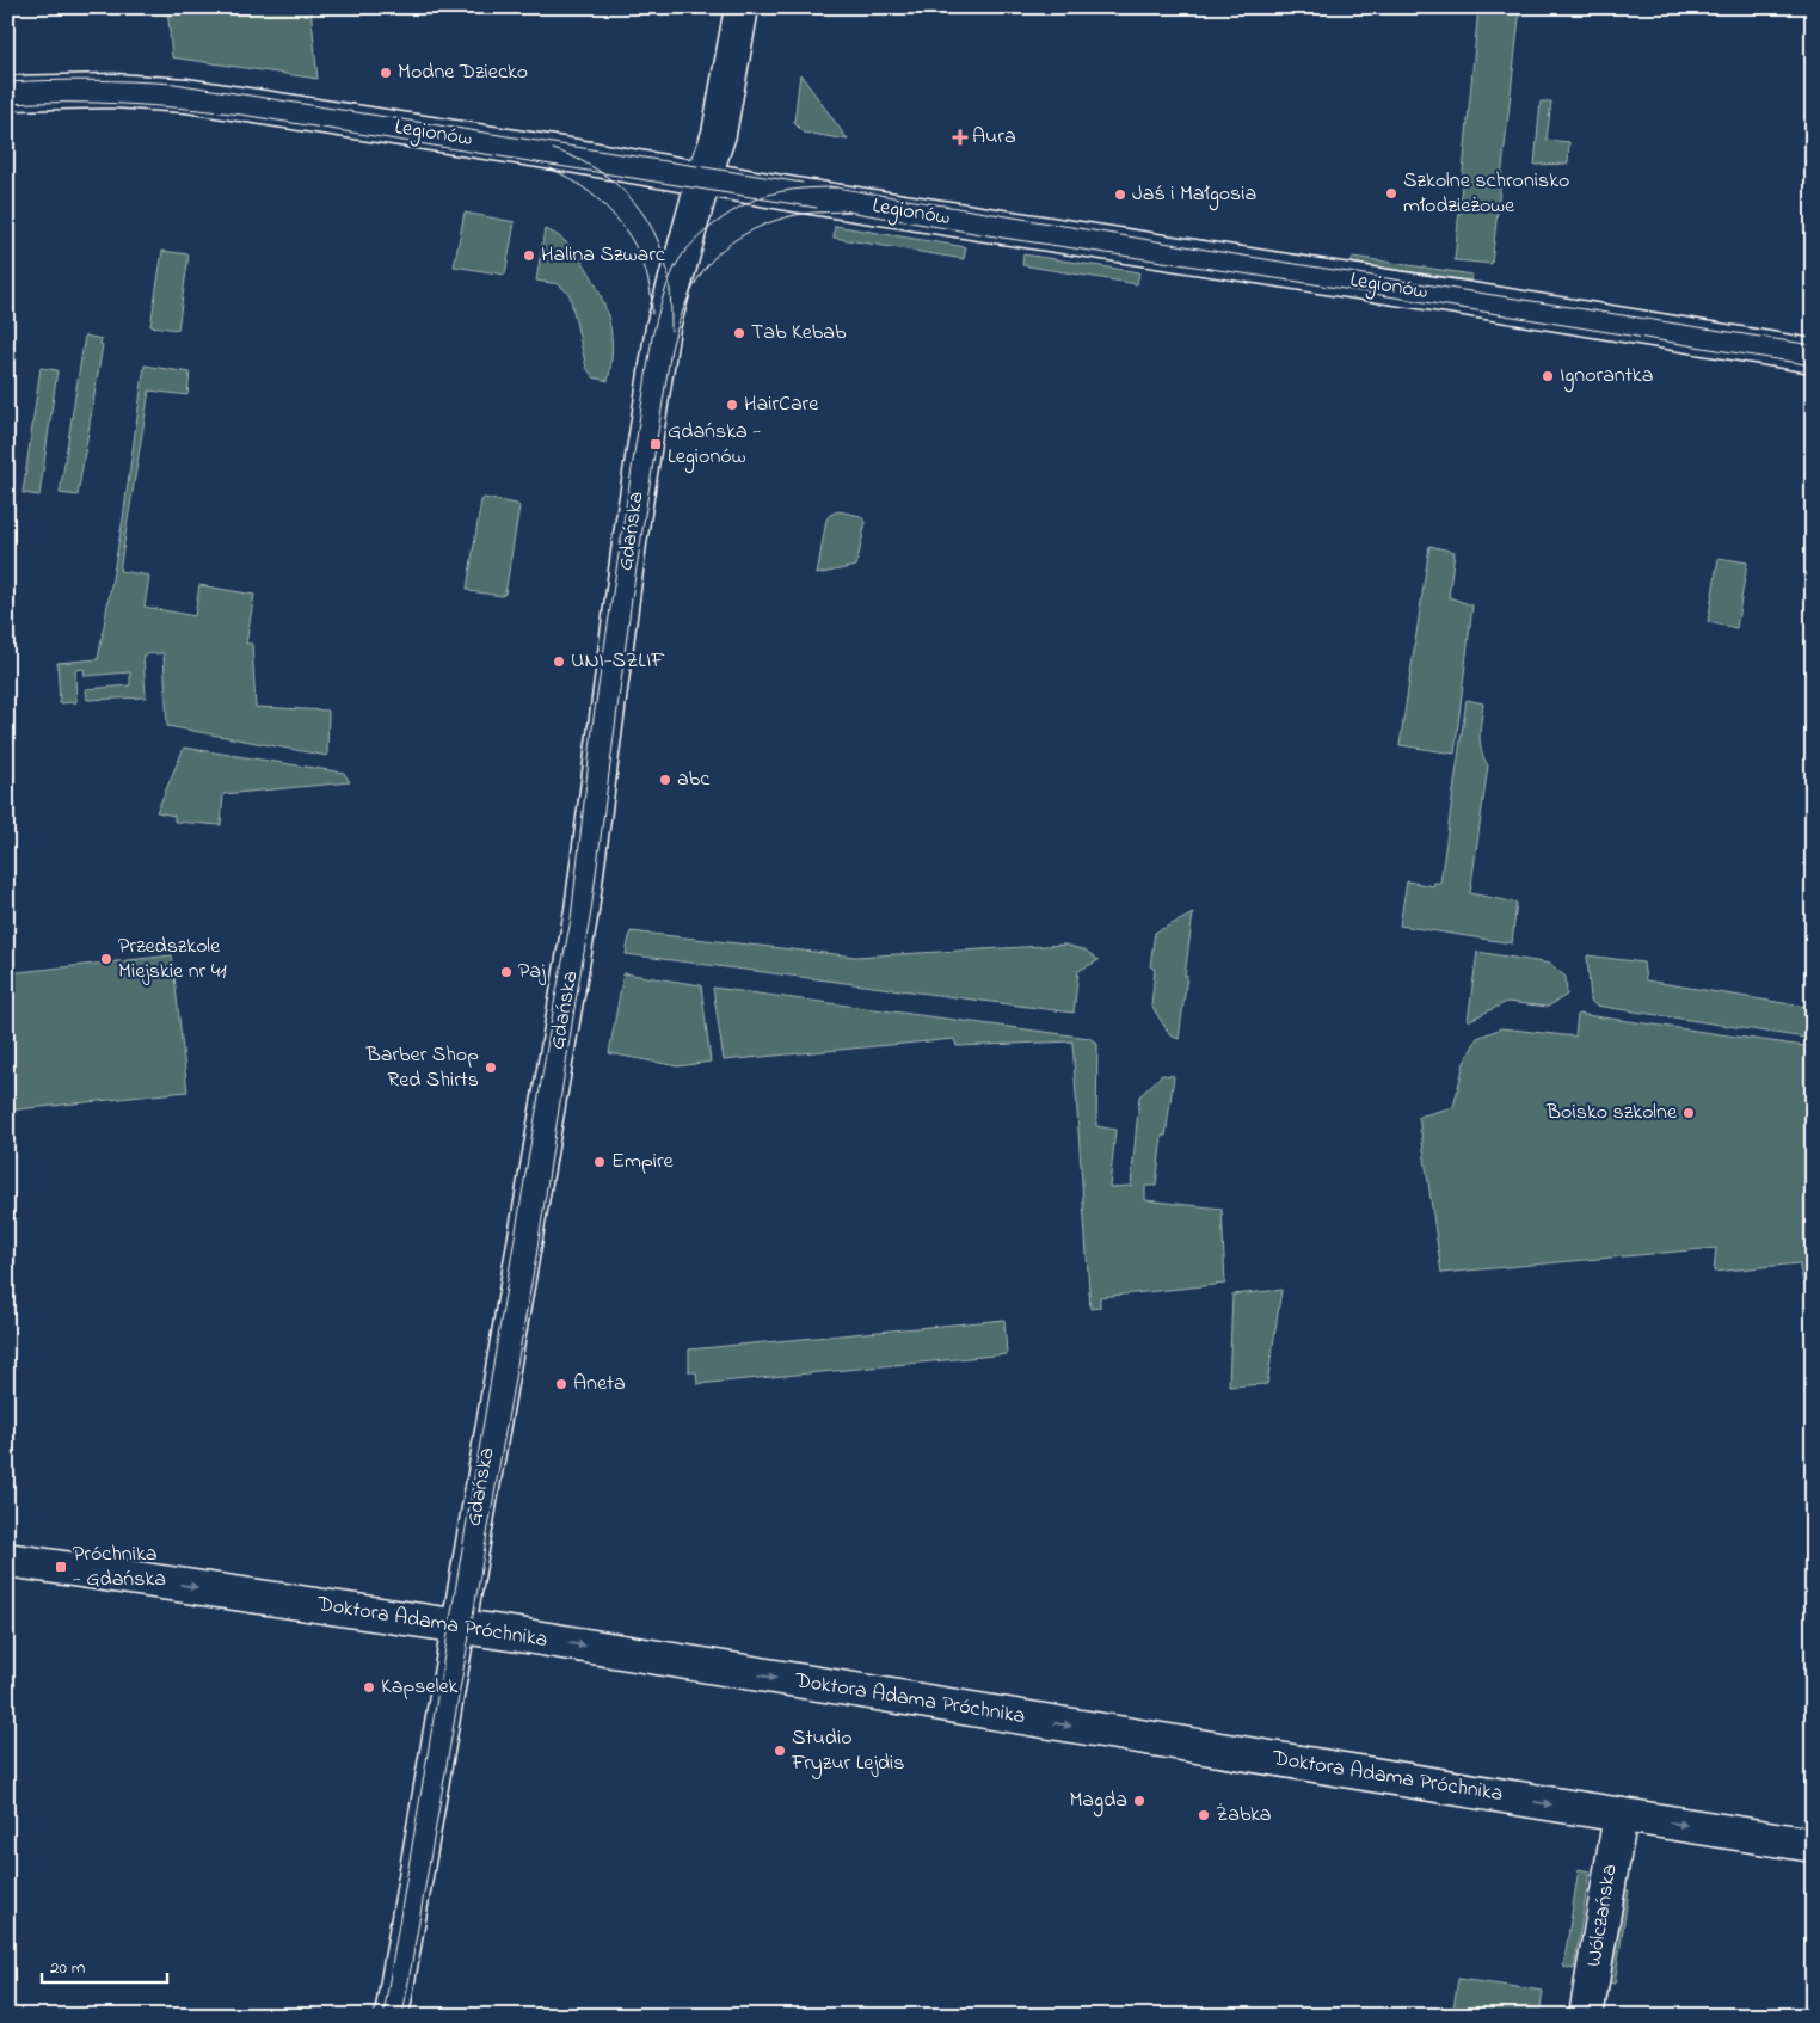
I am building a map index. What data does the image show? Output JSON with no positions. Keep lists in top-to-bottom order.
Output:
{
  "streets": {
    "street": [
      "Legionów",
      "Gdańska",
      "Doktora Adama Próchnika",
      "Wólczańska"
    ]
  },
  "crossings": [
    ["Legionów", "Gdańska"],
    ["Gdańska", "Doktora Adama Próchnika"],
    ["Doktora Adama Próchnika", "Wólczańska"]
  ],
  "one_way": ["Doktora Adama Próchnika"],
  "places": {
    "other": [
      "Modne Dziecko",
      "Szkolne schronisko młodzieżowe",
      "Jaś i Małgosia",
      "Halina Szwarc",
      "Tab Kebab",
      "Ignorantka",
      "HairCare",
      "UNI-SZLIF",
      "abc",
      "Przedszkole Miejskie nr 41",
      "Paj",
      "Barber Shop Red Shirts",
      "Boisko szkolne",
      "Empire",
      "Aneta",
      "Kapselek",
      "Studio Fryzur Lejdis",
      "Magda",
      "Żabka"
    ],
    "health": ["Aura"],
    "transit": ["Gdańska - Legionów", "Próchnika - Gdańska"]
  },
  "scale_bar": "20 m"
}
